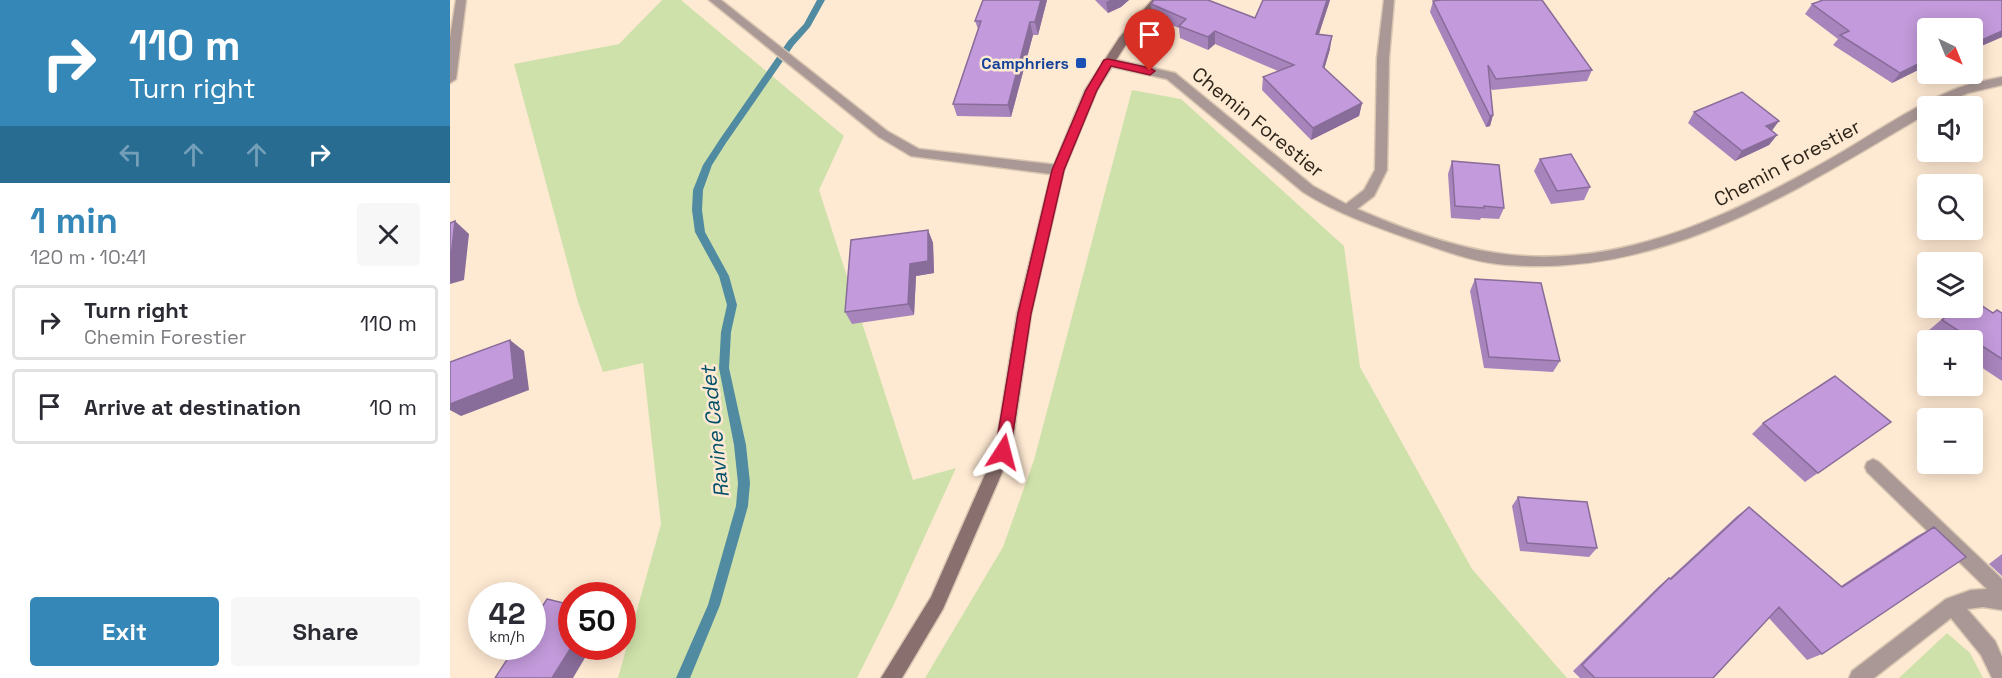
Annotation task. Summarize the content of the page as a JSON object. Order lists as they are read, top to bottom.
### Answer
{
  "streets": {
    "street": ["Chemin Forestier"]
  },
  "water": ["Ravine Cadet"],
  "places": {
    "transit": ["Camphriers"]
  },
  "north": "bottom right",
  "page": {
    "turn": ["110 m", "Turn right"],
    "map_buttons": ["+", "−"],
    "heading": ["1 min", "120 m · 10:41"],
    "list": [
      {
        "name": "Turn right",
        "note": "Chemin Forestier",
        "value": "110 m"
      },
      {
        "name": "Arrive at destination",
        "value": "10 m"
      }
    ],
    "speed": "42 km/h",
    "limit": "50",
    "buttons": ["Exit", "Share"]
  }
}
